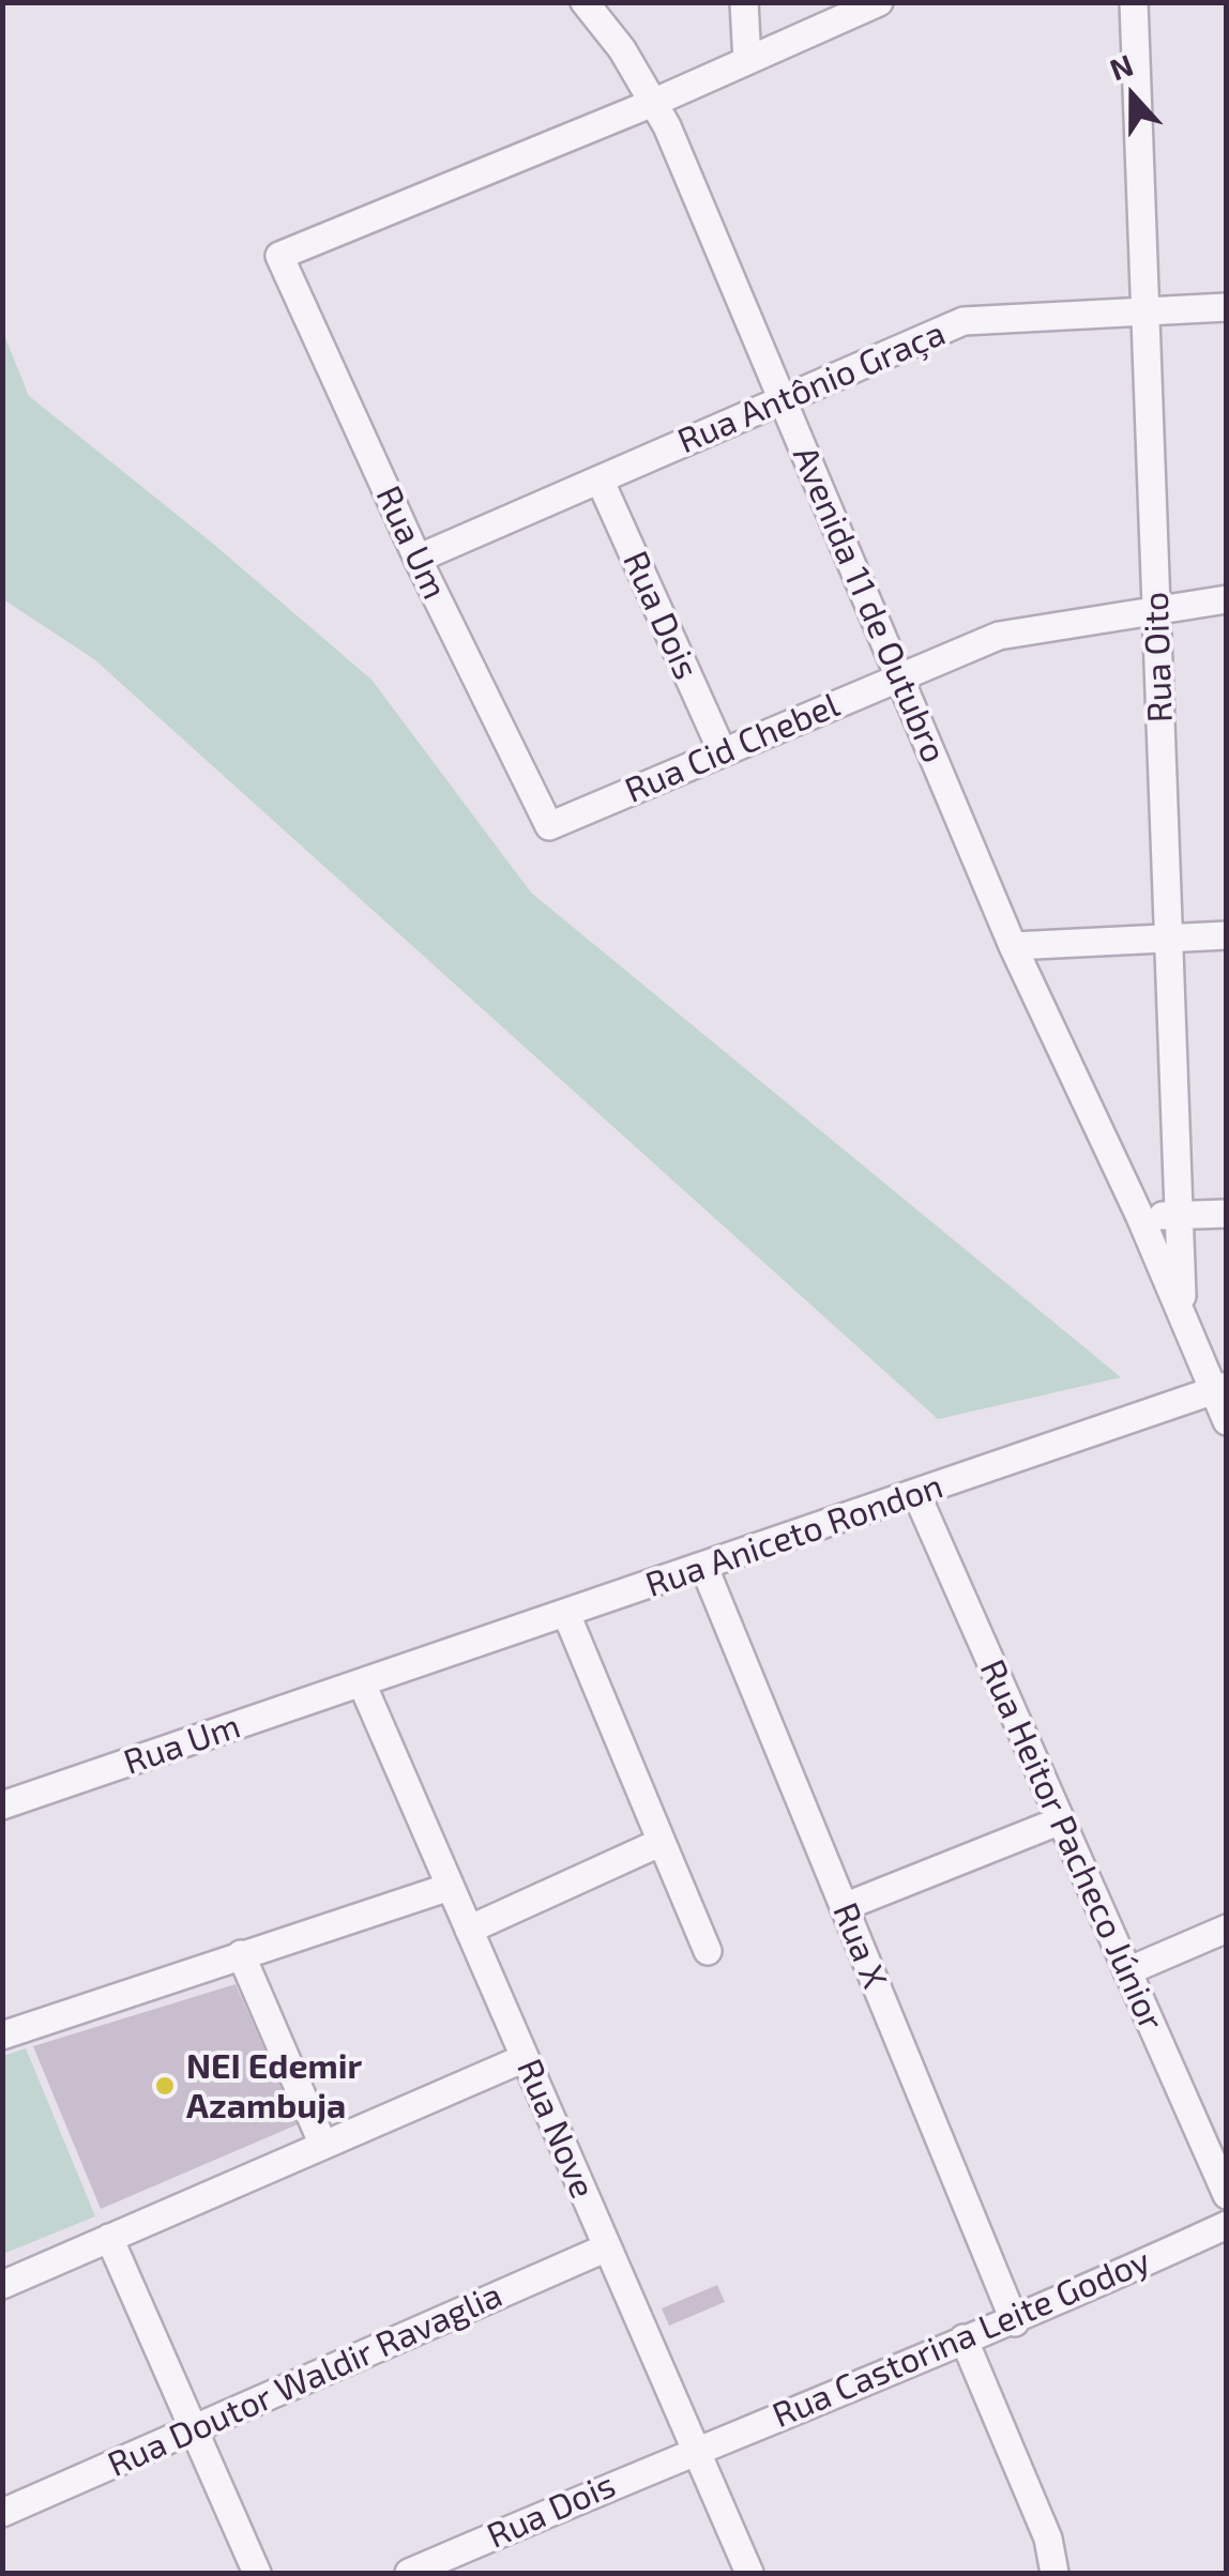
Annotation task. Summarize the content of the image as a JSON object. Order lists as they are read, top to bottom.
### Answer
{
  "streets": {
    "street": [
      "Rua Antônio Graça",
      "Rua Um",
      "Avenida 11 de Outubro",
      "Rua Dois",
      "Rua Oito",
      "Rua Cid Chebel",
      "Rua Aniceto Rondon",
      "Rua Heitor Pacheco Júnior",
      "Rua X",
      "Rua Nove",
      "Rua Castorina Leite Godoy",
      "Rua Doutor Waldir Ravaglia"
    ]
  },
  "crossings": [
    ["Rua Antônio Graça", "Rua Um"],
    ["Rua Antônio Graça", "Avenida 11 de Outubro"],
    ["Rua Antônio Graça", "Rua Dois"],
    ["Rua Antônio Graça", "Rua Oito"],
    ["Rua Um", "Avenida 11 de Outubro"],
    ["Rua Um", "Rua Cid Chebel"],
    ["Rua Um", "Rua Aniceto Rondon"],
    ["Rua Um", "Rua Nove"],
    ["Avenida 11 de Outubro", "Rua Oito"],
    ["Avenida 11 de Outubro", "Rua Cid Chebel"],
    ["Avenida 11 de Outubro", "Rua Aniceto Rondon"],
    ["Rua Dois", "Rua Cid Chebel"],
    ["Rua Dois", "Rua Nove"],
    ["Rua Dois", "Rua Castorina Leite Godoy"],
    ["Rua Oito", "Rua Cid Chebel"],
    ["Rua Aniceto Rondon", "Rua Heitor Pacheco Júnior"],
    ["Rua Aniceto Rondon", "Rua X"],
    ["Rua Aniceto Rondon", "Rua Nove"],
    ["Rua X", "Rua Castorina Leite Godoy"],
    ["Rua Nove", "Rua Castorina Leite Godoy"],
    ["Rua Nove", "Rua Doutor Waldir Ravaglia"]
  ],
  "places": ["NEI Edemir Azambuja"],
  "north": "top"
}
